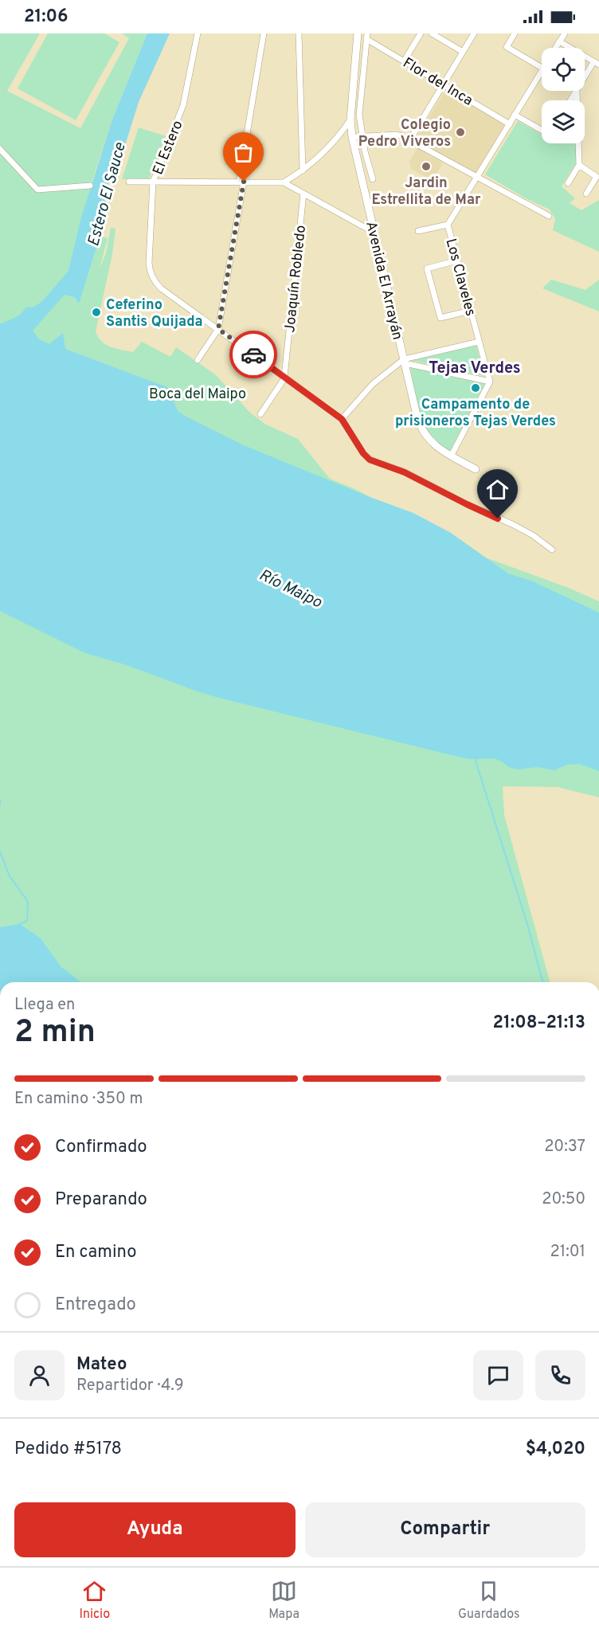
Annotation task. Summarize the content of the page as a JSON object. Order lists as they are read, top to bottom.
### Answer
{
  "streets": {
    "street": [
      "Flor del Inca",
      "El Estero",
      "Los Claveles",
      "Joaquín Robledo",
      "Avenida El Arrayán"
    ]
  },
  "crossings": [
    ["Flor del Inca", "Los Claveles"]
  ],
  "districts": ["Tejas Verdes"],
  "water": ["Estero El Sauce", "Río Maipo"],
  "parks": ["Boca del Maipo"],
  "places": [
    "Colegio Pedro Viveros",
    "Jardin Estrellita de Mar",
    "Ceferino Santis Quijada",
    "Campamento de prisioneros Tejas Verdes"
  ],
  "page": {
    "status": "21:06",
    "heading": ["2 min", "Llega en", "21:08–21:13"],
    "panel": [
      "Mateo",
      "Repartidor · 4.9",
      "Pedido #5178",
      "$4,020"
    ],
    "bar": "En camino · 350 m",
    "list": [
      ["Confirmado", "20:37"],
      ["Preparando", "20:50"],
      ["En camino", "21:01"],
      "Entregado"
    ],
    "buttons": ["Ayuda", "Compartir"],
    "tabs": ["Inicio", "Mapa", "Guardados"]
  }
}
